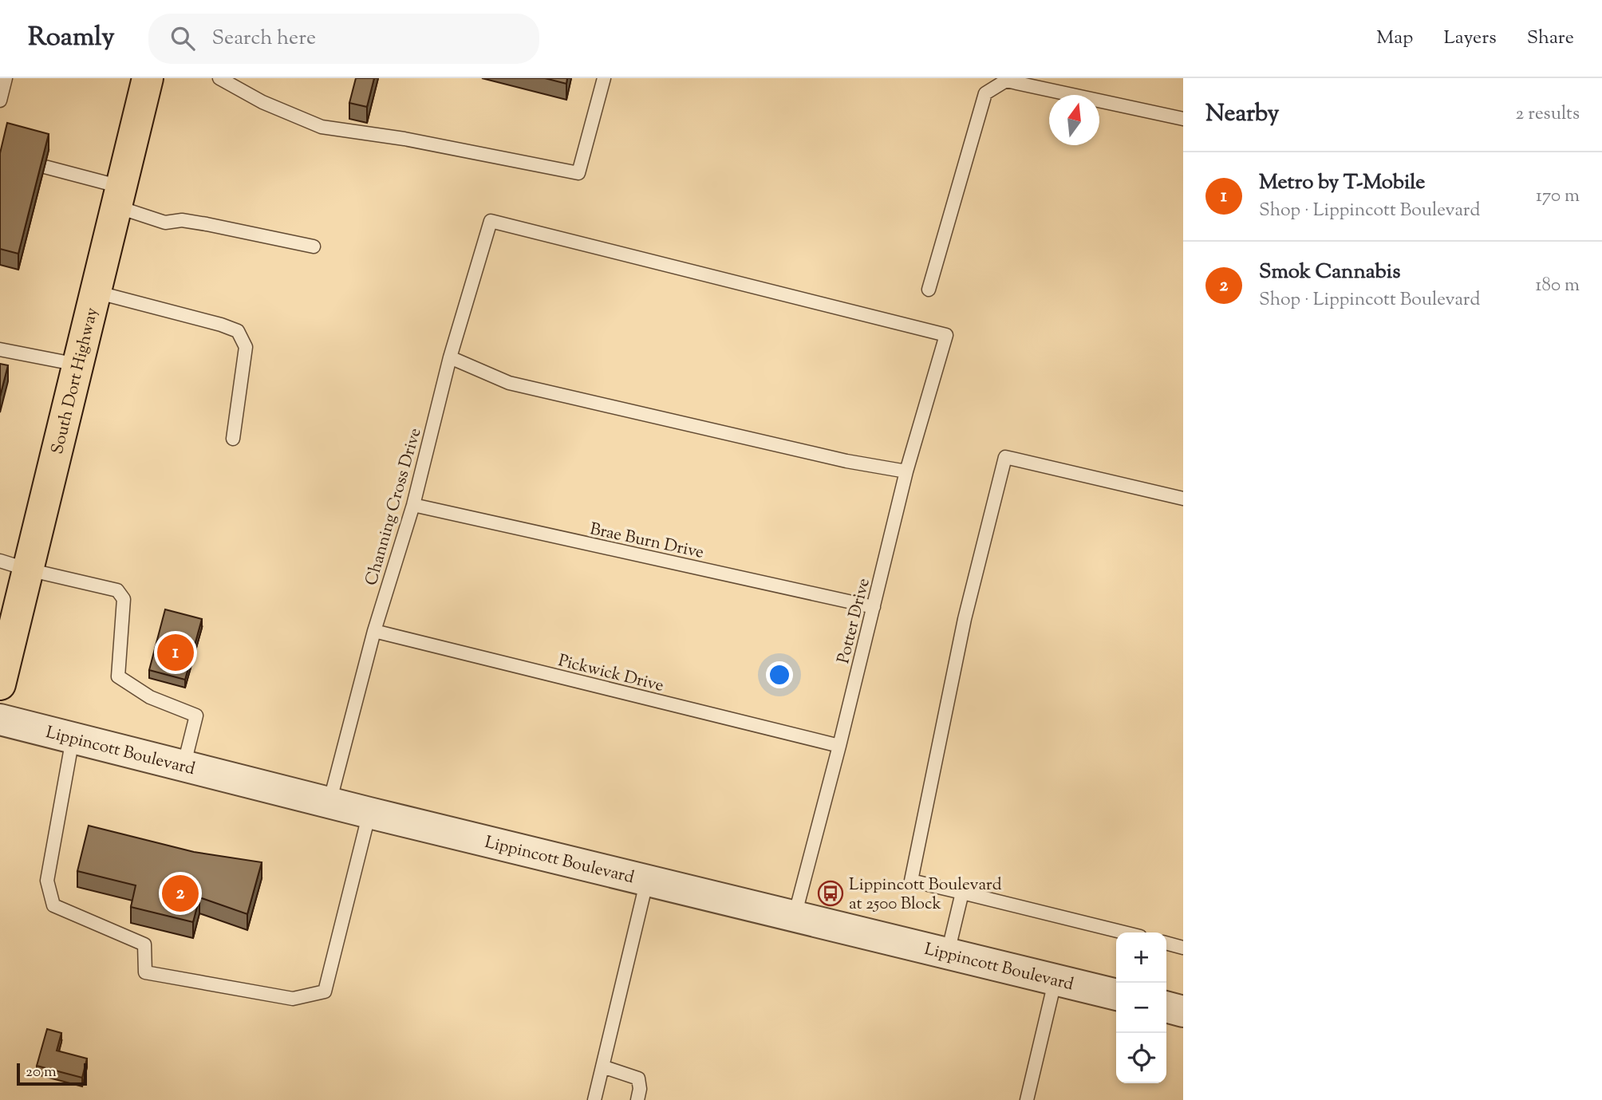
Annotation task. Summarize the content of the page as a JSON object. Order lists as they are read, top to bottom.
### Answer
{
  "streets": {
    "main road": ["South Dort Highway"],
    "street": ["Lippincott Boulevard"],
    "lane": [
      "Channing Cross Drive",
      "Brae Burn Drive",
      "Potter Drive",
      "Pickwick Drive"
    ]
  },
  "crossings": [
    ["Channing Cross Drive", "Brae Burn Drive"],
    ["Channing Cross Drive", "Potter Drive"],
    ["Channing Cross Drive", "Pickwick Drive"],
    ["Channing Cross Drive", "Lippincott Boulevard"],
    ["Brae Burn Drive", "Potter Drive"],
    ["Potter Drive", "Pickwick Drive"],
    ["Potter Drive", "Lippincott Boulevard"]
  ],
  "places": {
    "bus stop": ["Lippincott Boulevard at 2500 Block"]
  },
  "scale_bar": "20 m",
  "north": "top",
  "page": {
    "header": "Roamly",
    "search": "Search here",
    "nav": ["Map", "Layers", "Share"],
    "heading": ["Nearby", "2 results"],
    "list": [
      {
        "mark": "1",
        "name": "Metro by T-Mobile",
        "note": "Shop · Lippincott Boulevard",
        "value": "170 m"
      },
      {
        "mark": "2",
        "name": "Smok Cannabis",
        "note": "Shop · Lippincott Boulevard",
        "value": "180 m"
      }
    ],
    "pins": ["1", "2"],
    "map_buttons": ["+", "−"],
    "scale": "20 m"
  }
}
